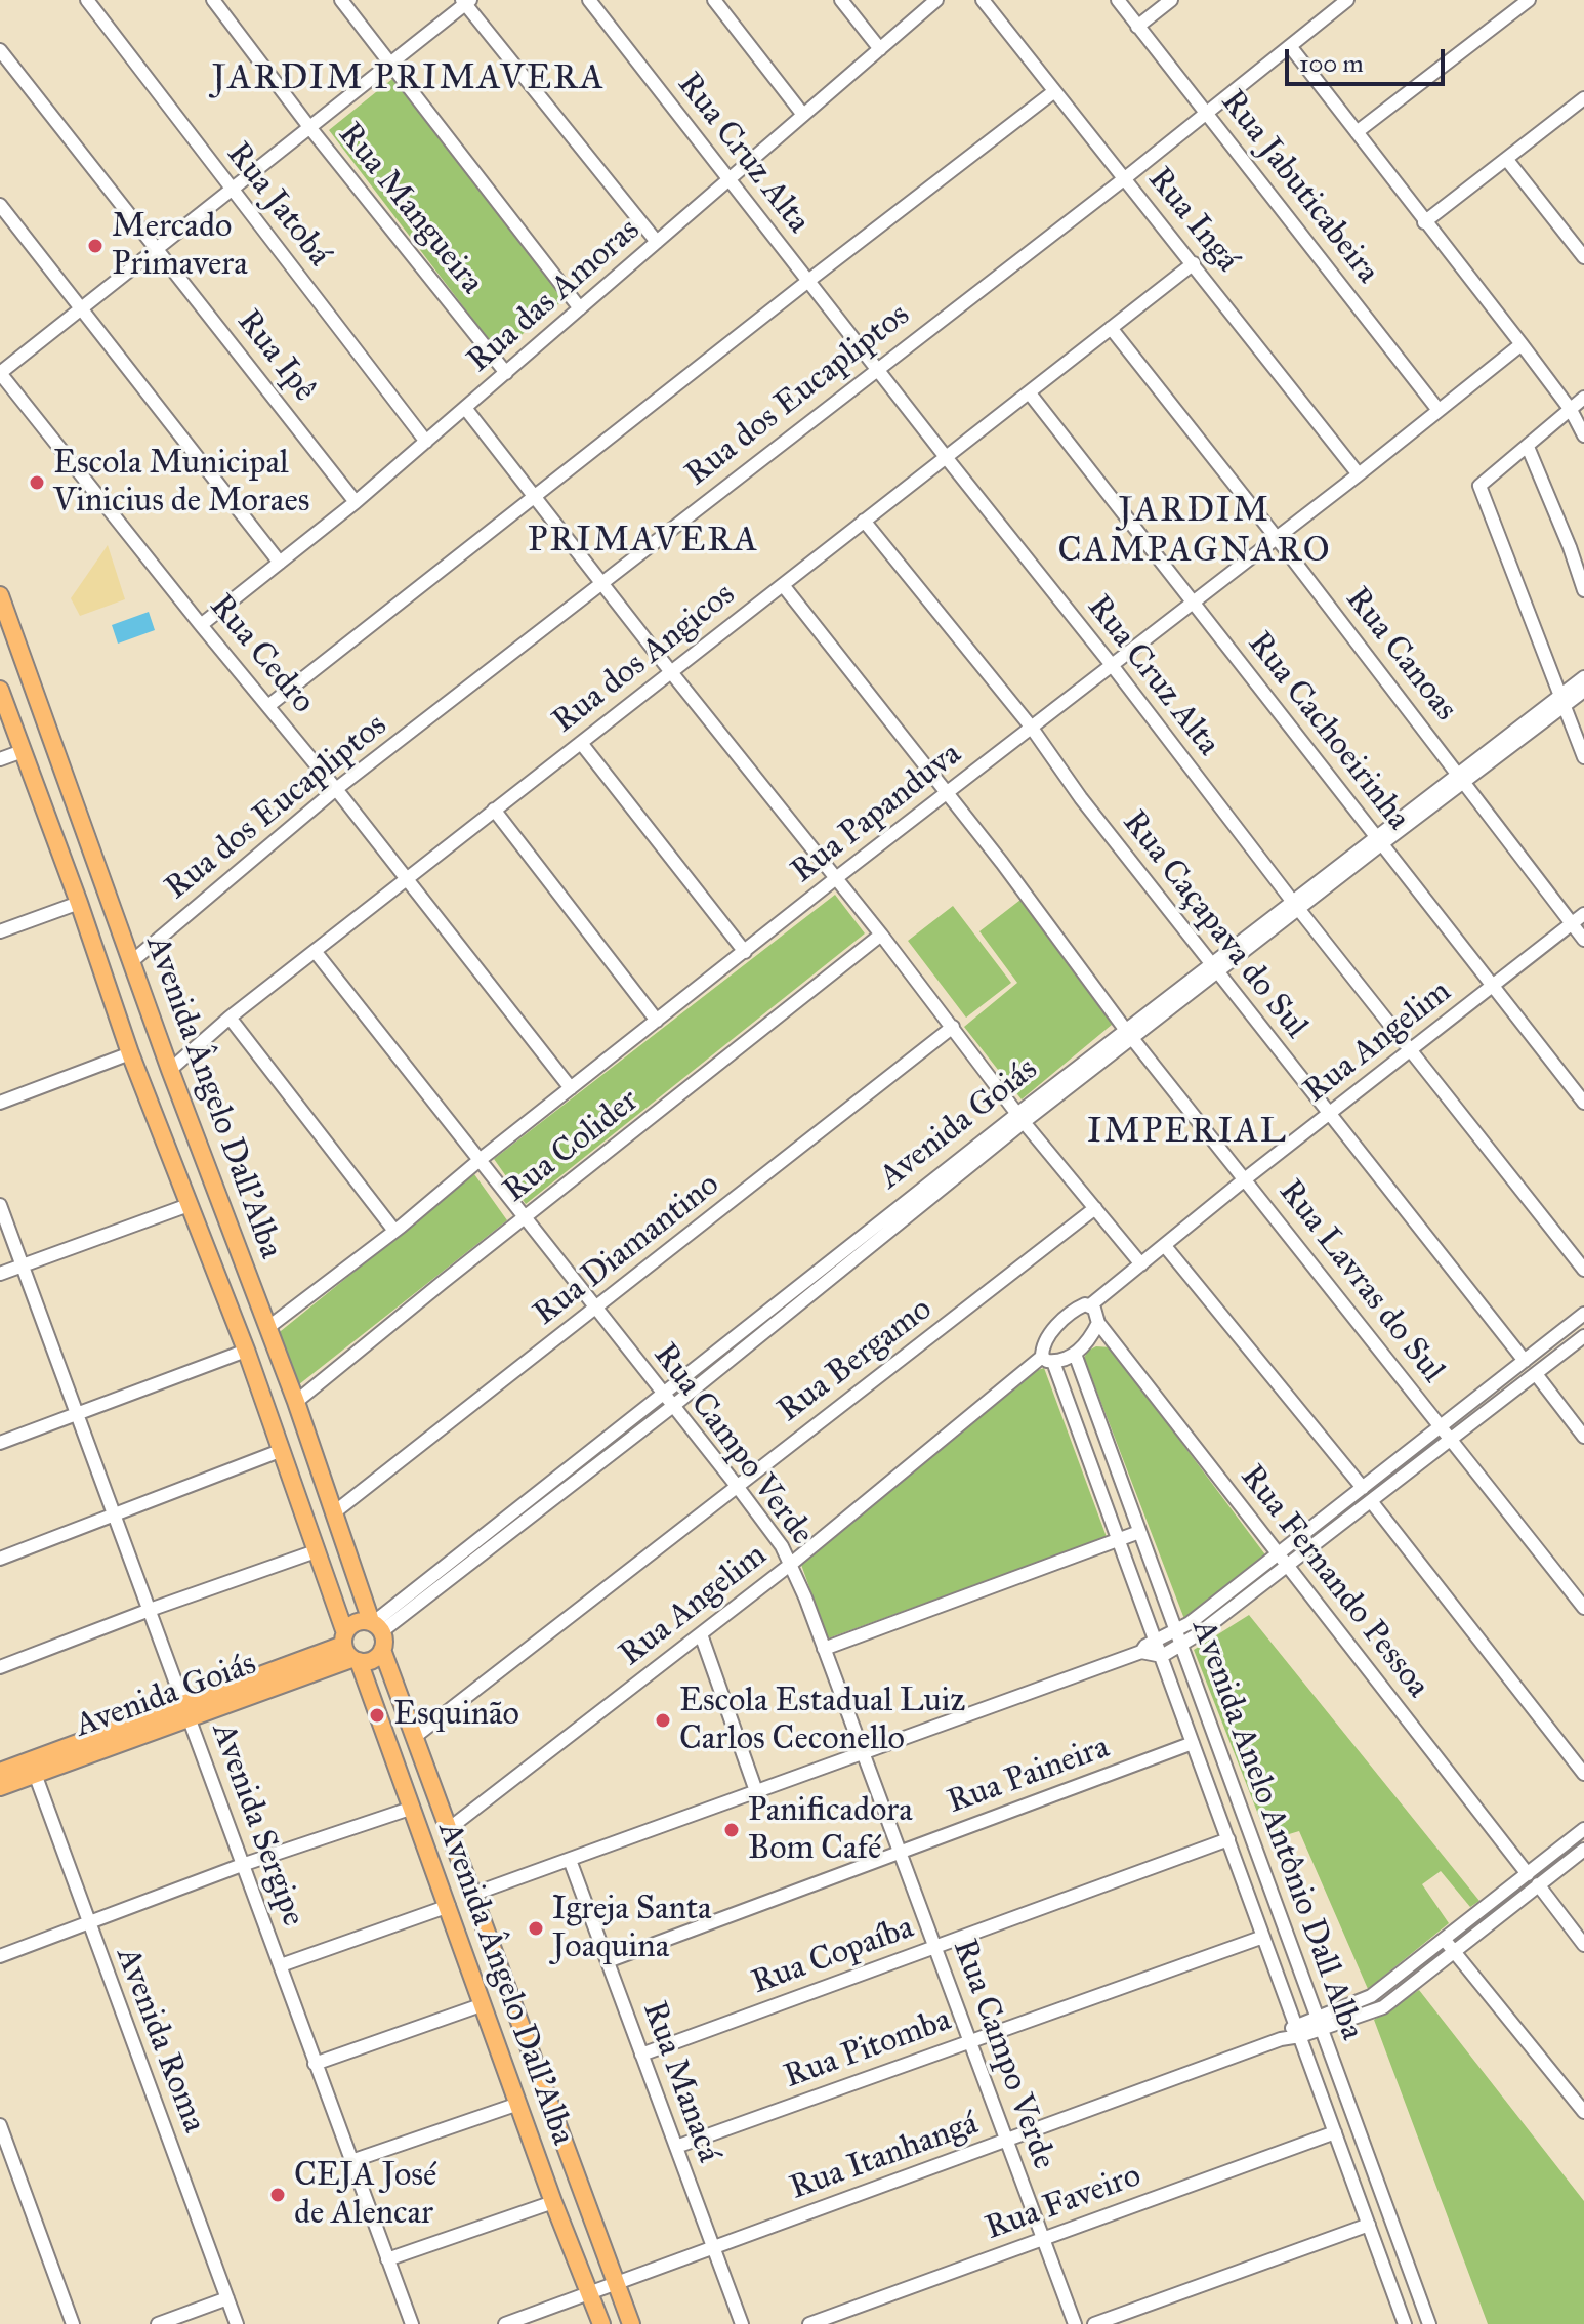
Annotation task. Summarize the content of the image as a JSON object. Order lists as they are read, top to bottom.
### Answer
{
  "streets": {
    "main road": ["Avenida Ângelo Dall'Alba", "Avenida Goiás"],
    "street": [
      "Rua Cruz Alta",
      "Rua Jabuticabeira",
      "Rua Jatobá",
      "Rua Mangueira",
      "Rua Ingá",
      "Rua das Amoras",
      "Rua Ipê",
      "Rua dos Eucapliptos",
      "Rua Cedro",
      "Rua Canoas",
      "Rua dos Angicos",
      "Rua Cachoeirinha",
      "Rua Papanduva",
      "Rua Caçapava do Sul",
      "Rua Angelim",
      "Rua Colider",
      "Rua Diamantino",
      "Rua Lavras do Sul",
      "Rua Bergamo",
      "Rua Campo Verde",
      "Rua Fernando Pessoa",
      "Rua Paineira",
      "Avenida Sergipe",
      "Avenida Anelo Antônio Dall Alba",
      "Rua Copaíba",
      "Avenida Roma",
      "Rua Pitomba",
      "Rua Manacá",
      "Rua Itanhangá",
      "Rua Faveiro"
    ]
  },
  "crossings": [
    ["Rua Cruz Alta", "Rua das Amoras"],
    ["Rua Cruz Alta", "Rua dos Eucapliptos"],
    ["Rua Cruz Alta", "Rua dos Angicos"],
    ["Rua Cruz Alta", "Rua Papanduva"],
    ["Rua Cruz Alta", "Rua Angelim"],
    ["Rua Cruz Alta", "Avenida Goiás"],
    ["Rua Jabuticabeira", "Rua dos Eucapliptos"],
    ["Rua Jabuticabeira", "Rua Papanduva"],
    ["Rua Jatobá", "Rua das Amoras"],
    ["Rua Mangueira", "Rua das Amoras"],
    ["Rua Ingá", "Rua dos Eucapliptos"],
    ["Rua Ingá", "Rua dos Angicos"],
    ["Rua Ingá", "Rua Papanduva"],
    ["Rua das Amoras", "Rua Ipê"],
    ["Rua das Amoras", "Rua Cedro"],
    ["Rua dos Eucapliptos", "Rua Cedro"],
    ["Rua dos Eucapliptos", "Avenida Ângelo Dall'Alba"],
    ["Rua Cedro", "Rua dos Angicos"],
    ["Rua Cedro", "Rua Papanduva"],
    ["Rua Canoas", "Rua dos Angicos"],
    ["Rua Canoas", "Rua Papanduva"],
    ["Rua Canoas", "Rua Angelim"],
    ["Rua Canoas", "Avenida Goiás"],
    ["Rua dos Angicos", "Rua Cachoeirinha"],
    ["Rua dos Angicos", "Rua Caçapava do Sul"],
    ["Rua dos Angicos", "Avenida Ângelo Dall'Alba"],
    ["Rua dos Angicos", "Rua Lavras do Sul"],
    ["Rua dos Angicos", "Rua Campo Verde"],
    ["Rua Cachoeirinha", "Rua Papanduva"],
    ["Rua Cachoeirinha", "Rua Angelim"],
    ["Rua Cachoeirinha", "Avenida Goiás"],
    ["Rua Papanduva", "Rua Caçapava do Sul"],
    ["Rua Papanduva", "Avenida Ângelo Dall'Alba"],
    ["Rua Papanduva", "Rua Lavras do Sul"],
    ["Rua Papanduva", "Rua Campo Verde"],
    ["Rua Caçapava do Sul", "Rua Angelim"],
    ["Rua Caçapava do Sul", "Avenida Goiás"],
    ["Rua Angelim", "Avenida Ângelo Dall'Alba"],
    ["Rua Angelim", "Rua Lavras do Sul"],
    ["Rua Angelim", "Rua Campo Verde"],
    ["Rua Angelim", "Rua Fernando Pessoa"],
    ["Avenida Ângelo Dall'Alba", "Avenida Goiás"],
    ["Avenida Ângelo Dall'Alba", "Rua Colider"],
    ["Avenida Ângelo Dall'Alba", "Rua Diamantino"],
    ["Avenida Ângelo Dall'Alba", "Rua Bergamo"],
    ["Avenida Ângelo Dall'Alba", "Rua Itanhangá"],
    ["Avenida Goiás", "Rua Lavras do Sul"],
    ["Avenida Goiás", "Rua Campo Verde"],
    ["Avenida Goiás", "Avenida Sergipe"],
    ["Avenida Goiás", "Avenida Roma"],
    ["Rua Colider", "Rua Campo Verde"],
    ["Rua Diamantino", "Rua Campo Verde"],
    ["Rua Bergamo", "Rua Campo Verde"],
    ["Rua Campo Verde", "Rua Paineira"],
    ["Rua Campo Verde", "Rua Copaíba"],
    ["Rua Campo Verde", "Rua Pitomba"],
    ["Rua Campo Verde", "Rua Itanhangá"],
    ["Rua Campo Verde", "Rua Faveiro"],
    ["Rua Fernando Pessoa", "Rua Itanhangá"],
    ["Rua Paineira", "Rua Manacá"],
    ["Avenida Anelo Antônio Dall Alba", "Rua Itanhangá"],
    ["Rua Copaíba", "Rua Manacá"],
    ["Rua Pitomba", "Rua Manacá"],
    ["Rua Manacá", "Rua Itanhangá"]
  ],
  "districts": [
    "JARDIM PRIMAVERA",
    "JARDIM CAMPAGNARO",
    "PRIMAVERA",
    "IMPERIAL"
  ],
  "places": [
    "Mercado Primavera",
    "Escola Municipal Vinicius de Moraes",
    "Esquinão",
    "Escola Estadual Luiz Carlos Ceconello",
    "Panificadora Bom Café",
    "Igreja Santa Joaquina",
    "CEJA José de Alencar"
  ],
  "scale_bar": "100 m"
}
